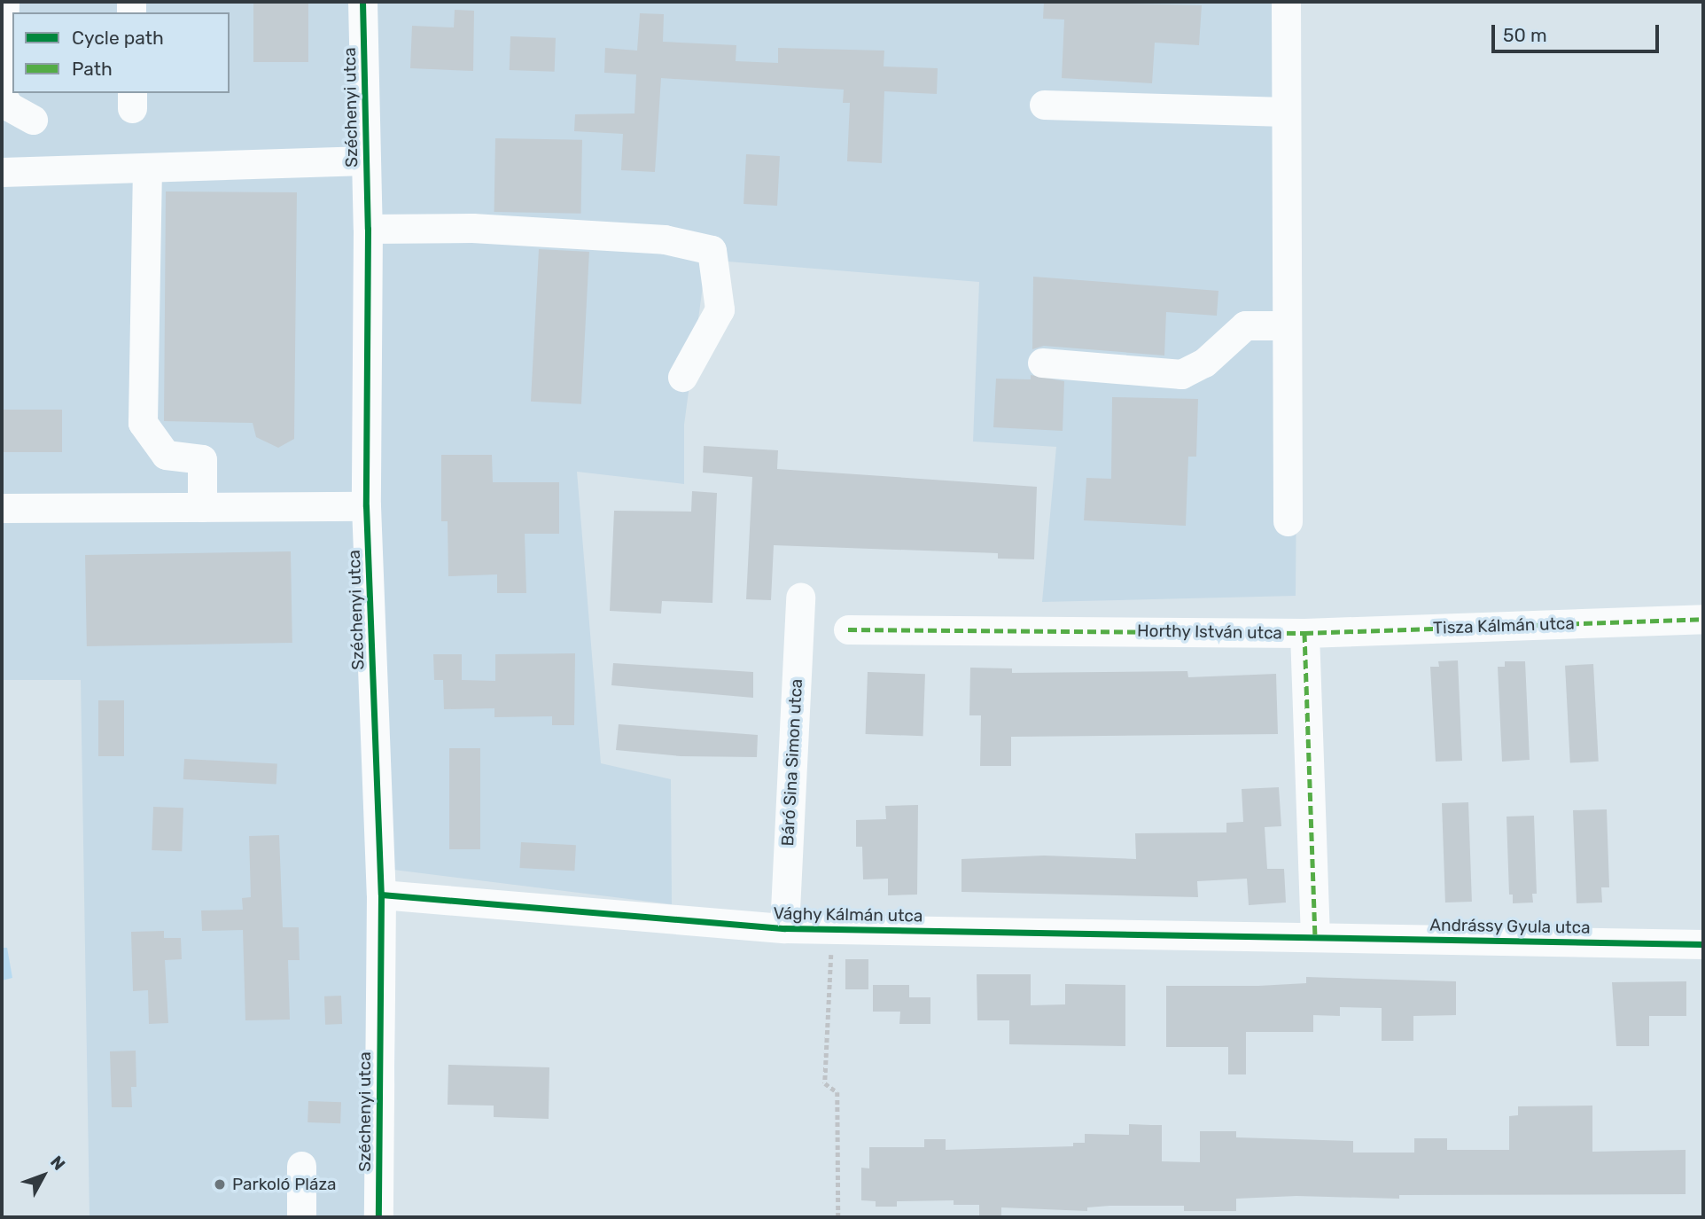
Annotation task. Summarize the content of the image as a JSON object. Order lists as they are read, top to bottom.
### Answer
{
  "streets": {
    "street": [
      "Széchenyi utca",
      "Tisza Kálmán utca",
      "Horthy István utca",
      "Báró Sina Simon utca",
      "Vághy Kálmán utca",
      "Andrássy Gyula utca"
    ]
  },
  "crossings": [
    ["Széchenyi utca", "Vághy Kálmán utca"],
    ["Tisza Kálmán utca", "Horthy István utca"],
    ["Horthy István utca", "Vághy Kálmán utca"],
    ["Horthy István utca", "Andrássy Gyula utca"],
    ["Báró Sina Simon utca", "Vághy Kálmán utca"],
    ["Vághy Kálmán utca", "Andrássy Gyula utca"]
  ],
  "places": ["Parkoló Pláza"],
  "legend": ["Cycle path", "Path"],
  "scale_bar": "50 m",
  "north": "top right"
}
